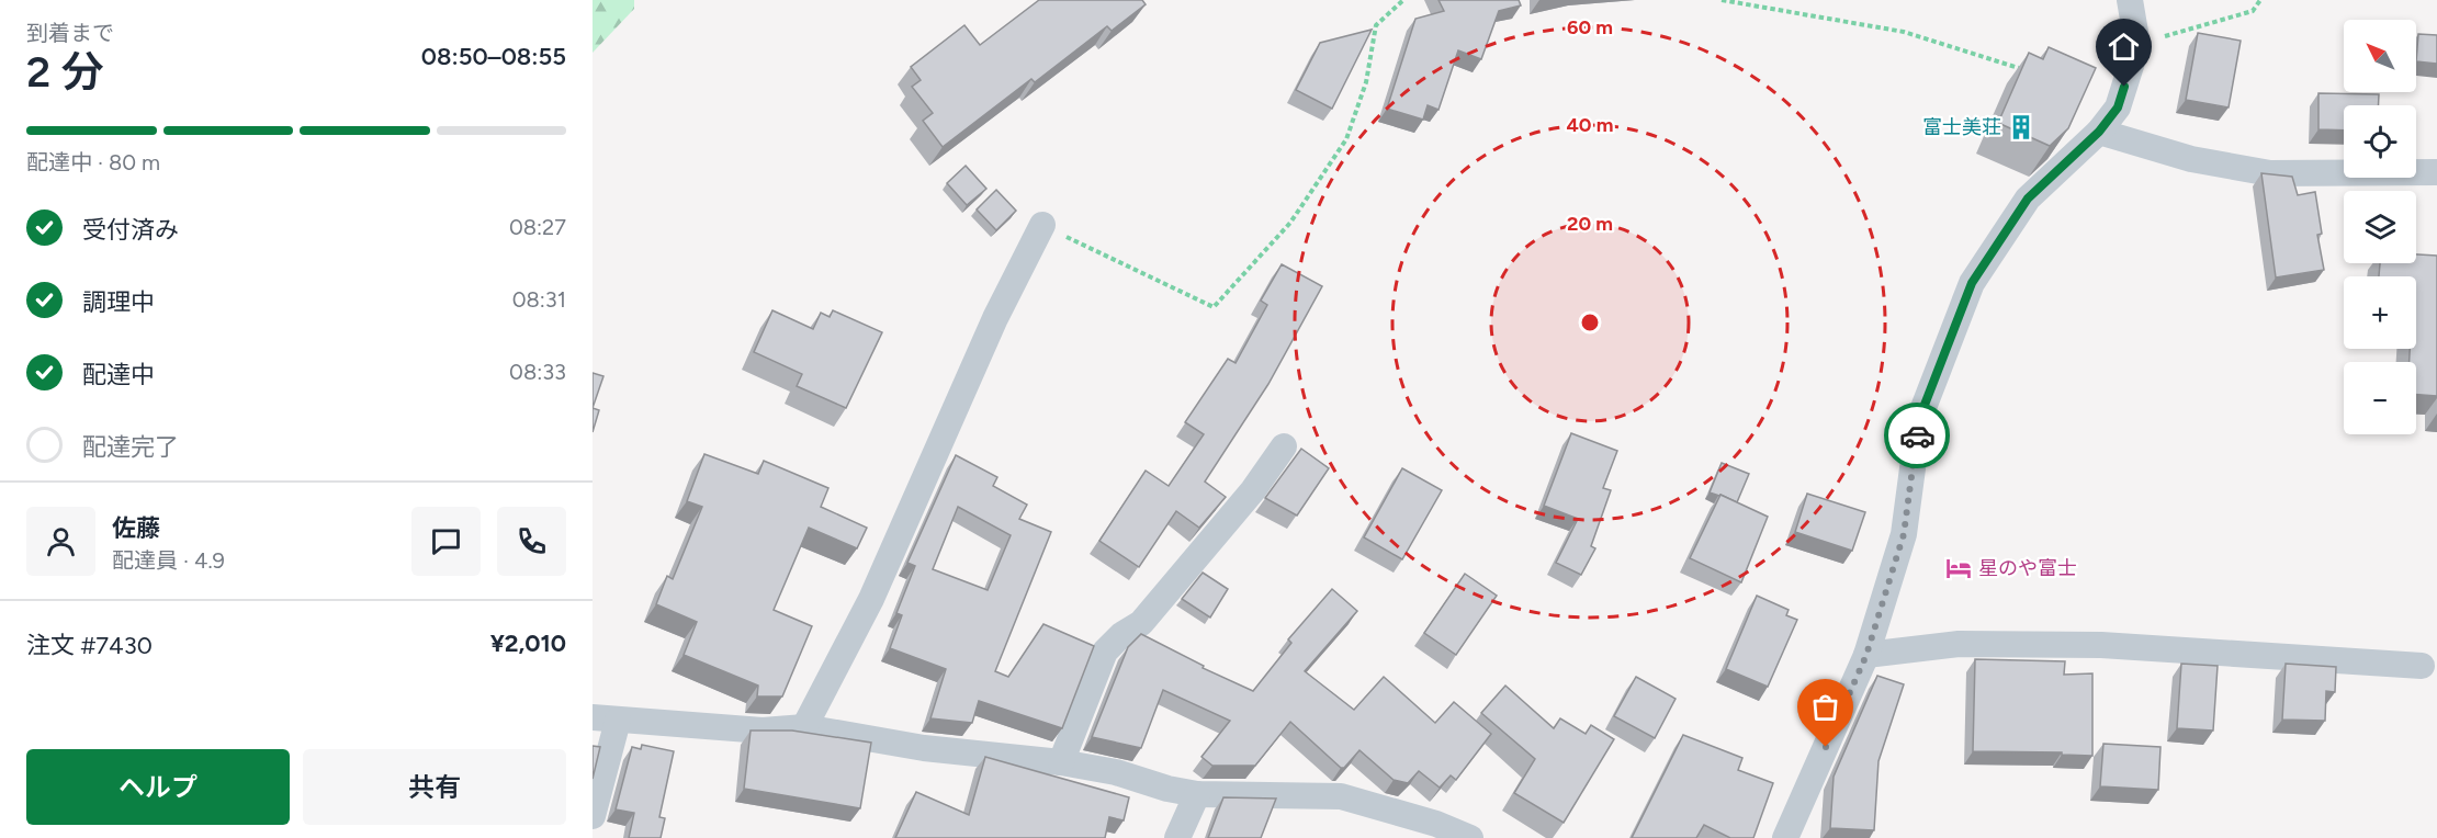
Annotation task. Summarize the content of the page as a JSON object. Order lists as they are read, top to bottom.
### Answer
{
  "places": {
    "building": ["富士美荘"],
    "hotel": ["星のや富士"]
  },
  "north": "top left",
  "page": {
    "heading": ["2 分", "到着まで", "08:50–08:55"],
    "panel": [
      "佐藤",
      "配達員 · 4.9",
      "注文 #7430",
      "¥2,010"
    ],
    "map_buttons": ["+", "−"],
    "bar": "配達中 · 80 m",
    "list": [
      ["受付済み", "08:27"],
      ["調理中", "08:31"],
      ["配達中", "08:33"],
      "配達完了"
    ],
    "buttons": ["ヘルプ", "共有"]
  },
  "rings": ["60 m", "40 m", "20 m"]
}
